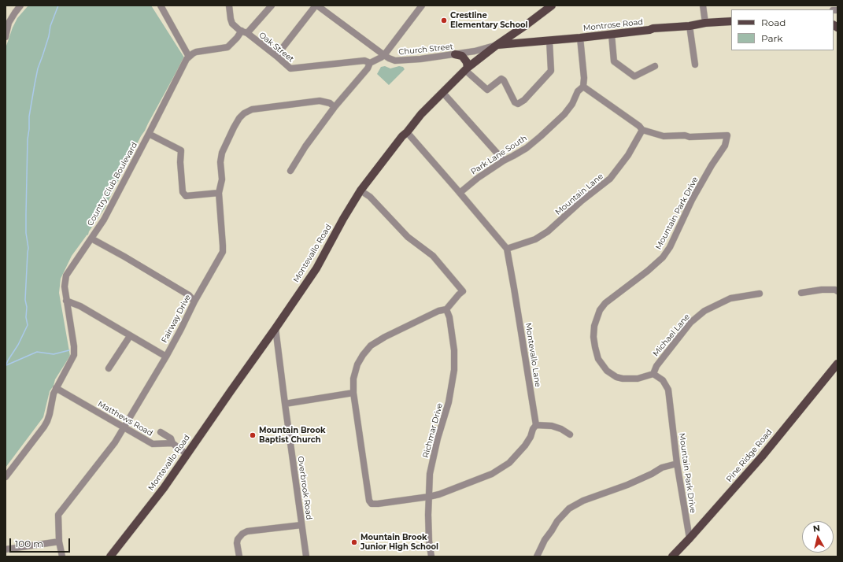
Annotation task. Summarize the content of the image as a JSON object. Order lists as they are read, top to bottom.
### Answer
{
  "streets": {
    "main road": ["Montrose Road", "Montevallo Road", "Pine Ridge Road"],
    "street": [
      "Oak Street",
      "Church Street",
      "Park Lane South",
      "Country Club Boulevard",
      "Mountain Lane",
      "Mountain Park Drive",
      "Fairway Drive",
      "Michael Lane",
      "Montevallo Lane",
      "Matthews Road",
      "Richmar Drive",
      "Overbrook Road"
    ]
  },
  "crossings": [
    ["Montrose Road", "Church Street"],
    ["Montrose Road", "Montevallo Road"],
    ["Church Street", "Montevallo Road"],
    ["Park Lane South", "Mountain Park Drive"],
    ["Park Lane South", "Montevallo Lane"],
    ["Country Club Boulevard", "Matthews Road"],
    ["Mountain Lane", "Mountain Park Drive"],
    ["Mountain Lane", "Montevallo Lane"],
    ["Mountain Park Drive", "Michael Lane"],
    ["Mountain Park Drive", "Pine Ridge Road"],
    ["Montevallo Road", "Montevallo Lane"],
    ["Montevallo Road", "Overbrook Road"],
    ["Fairway Drive", "Matthews Road"]
  ],
  "places": ["Crestline Elementary School", "Mountain Brook Baptist Church", "Mountain Brook Junior High School"],
  "legend": ["Road", "Park"],
  "scale_bar": "100 m",
  "north": "top"
}
